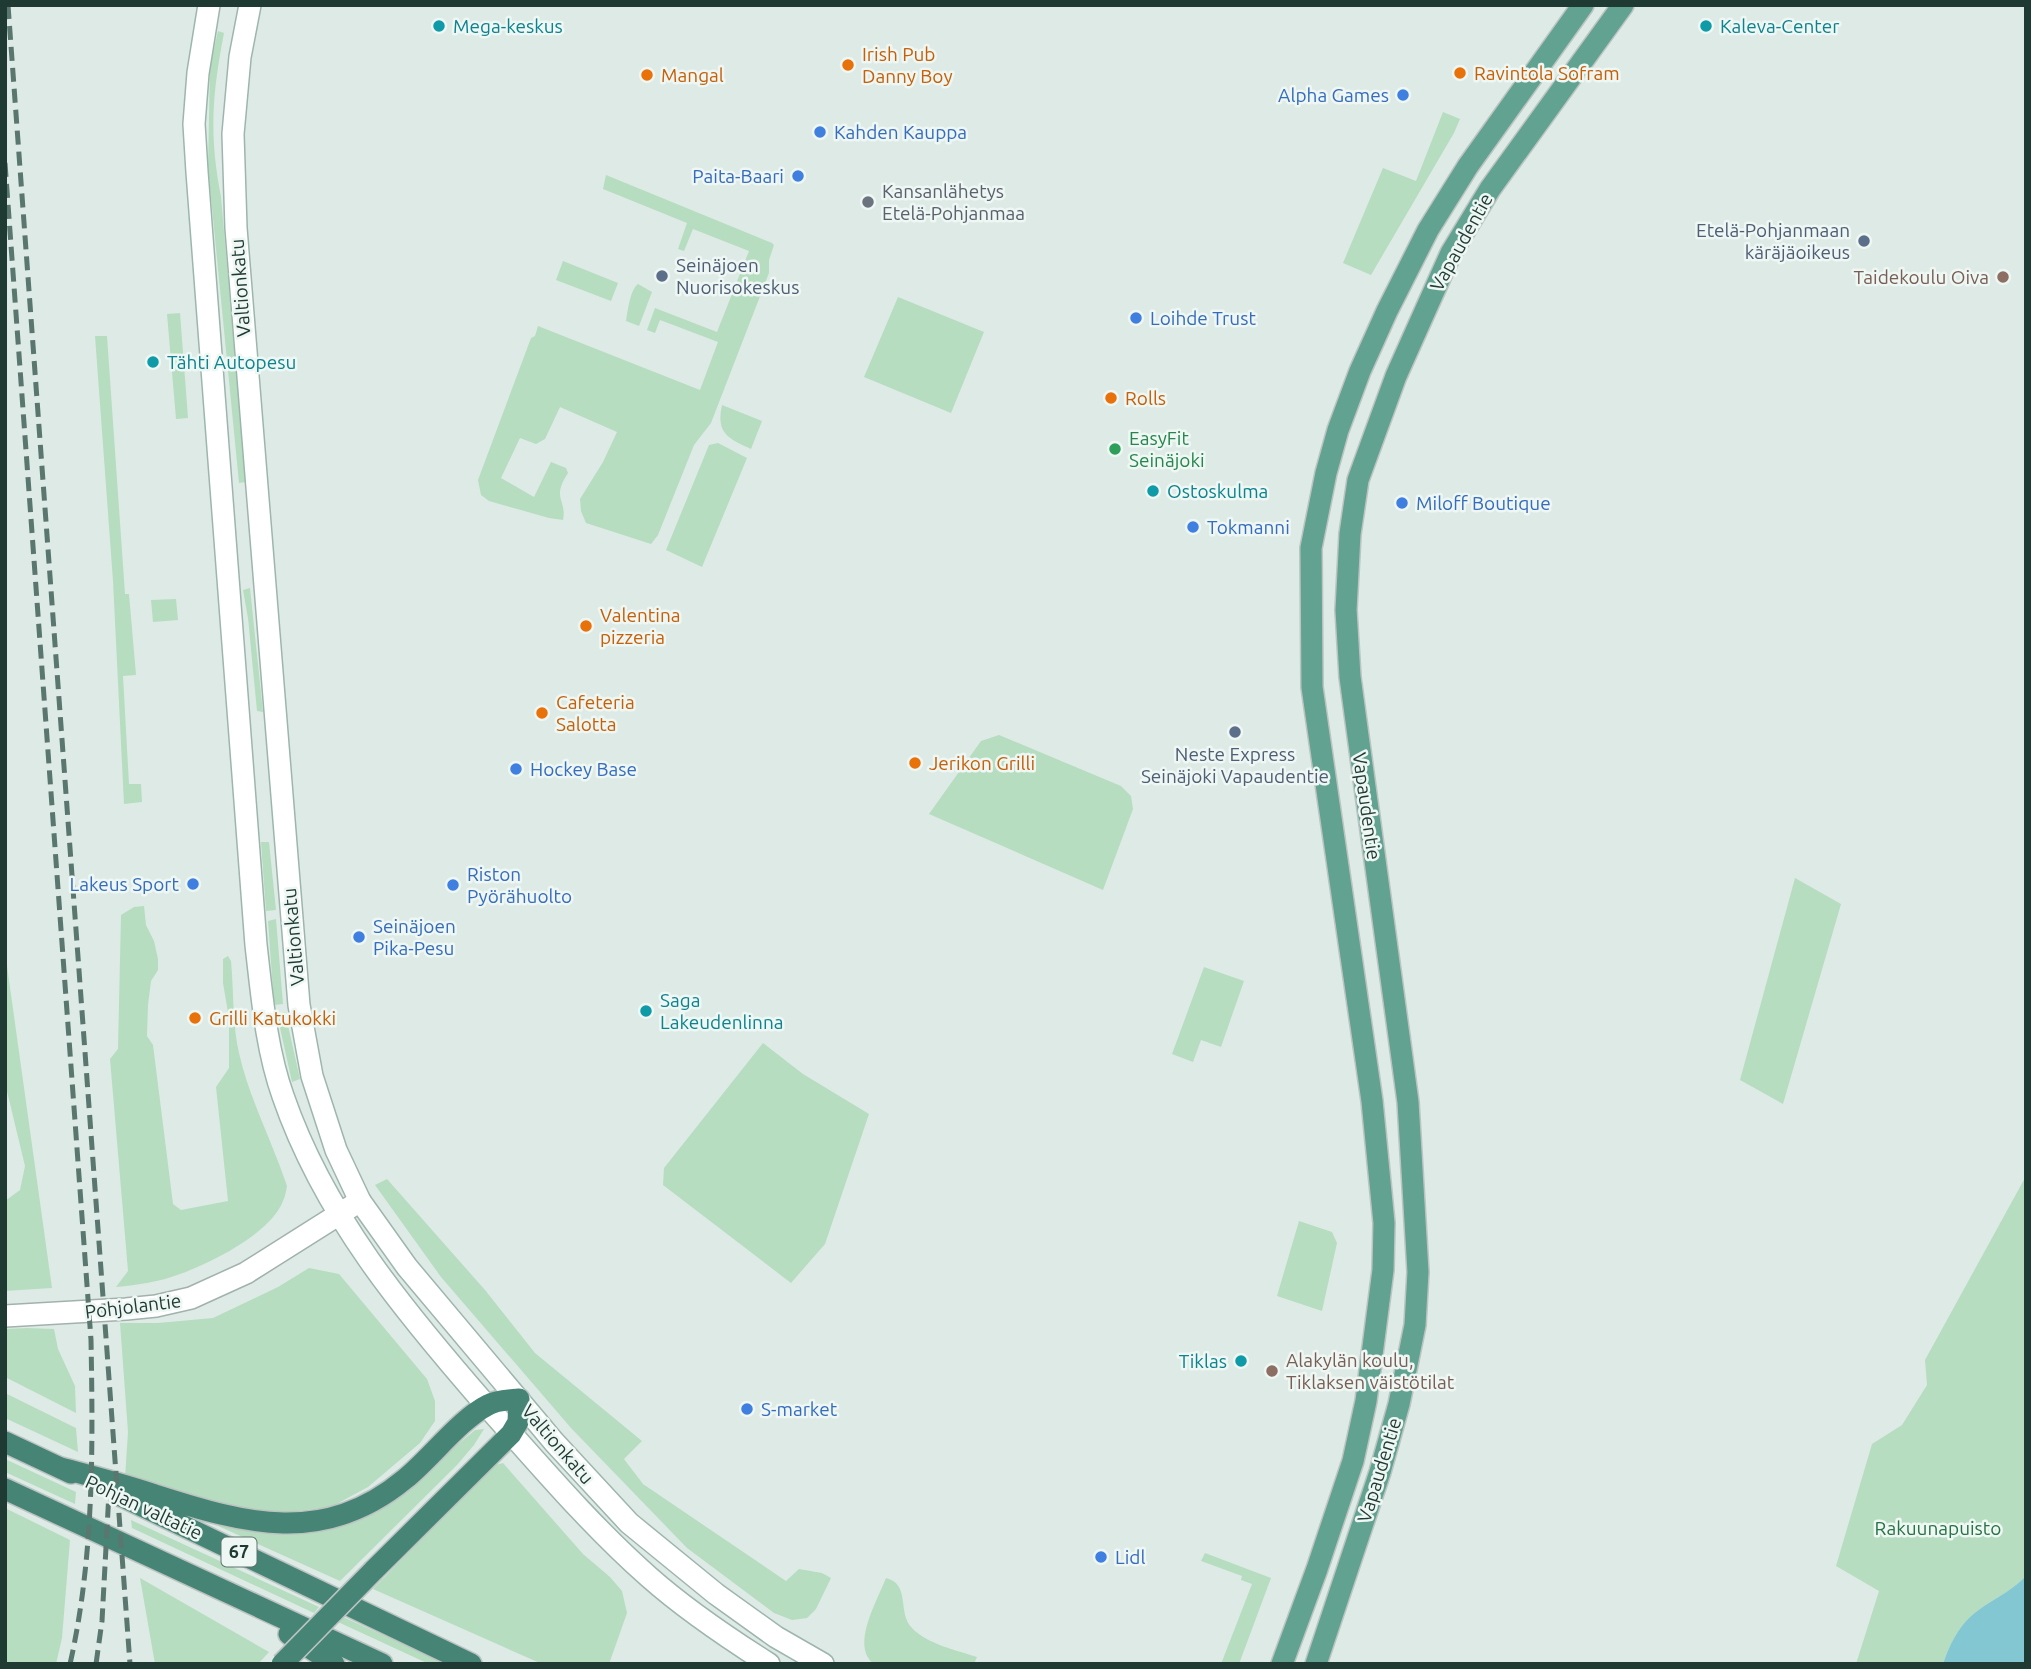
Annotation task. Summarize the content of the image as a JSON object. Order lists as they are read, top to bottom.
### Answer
{
  "streets": {
    "highway": ["Pohjan valtatie", "67"],
    "main road": ["Vapaudentie", "Valtionkatu", "Pohjolantie"]
  },
  "crossings": [
    ["Valtionkatu", "Pohjolantie"]
  ],
  "parks": ["Rakuunapuisto"],
  "places": [
    "Mega-keskus",
    "Kaleva-Center",
    "Irish Pub Danny Boy",
    "Ravintola Sofram",
    "Mangal",
    "Alpha Games",
    "Kahden Kauppa",
    "Paita-Baari",
    "Kansanlähetys Etelä-Pohjanmaa",
    "Etelä-Pohjanmaan käräjäoikeus",
    "Seinäjoen Nuorisokeskus",
    "Taidekoulu Oiva",
    "Loihde Trust",
    "Tähti Autopesu",
    "Rolls",
    "EasyFit Seinäjoki",
    "Ostoskulma",
    "Miloff Boutique",
    "Tokmanni",
    "Valentina pizzeria",
    "Cafeteria Salotta",
    "Neste Express Seinäjoki Vapaudentie",
    "Jerikon Grilli",
    "Hockey Base",
    "Lakeus Sport",
    "Riston Pyörähuolto",
    "Seinäjoen Pika-Pesu",
    "Saga Lakeudenlinna",
    "Grilli Katukokki",
    "Tiklas",
    "Alakylän koulu, Tiklaksen väistötilat",
    "S-market",
    "Lidl"
  ]
}
